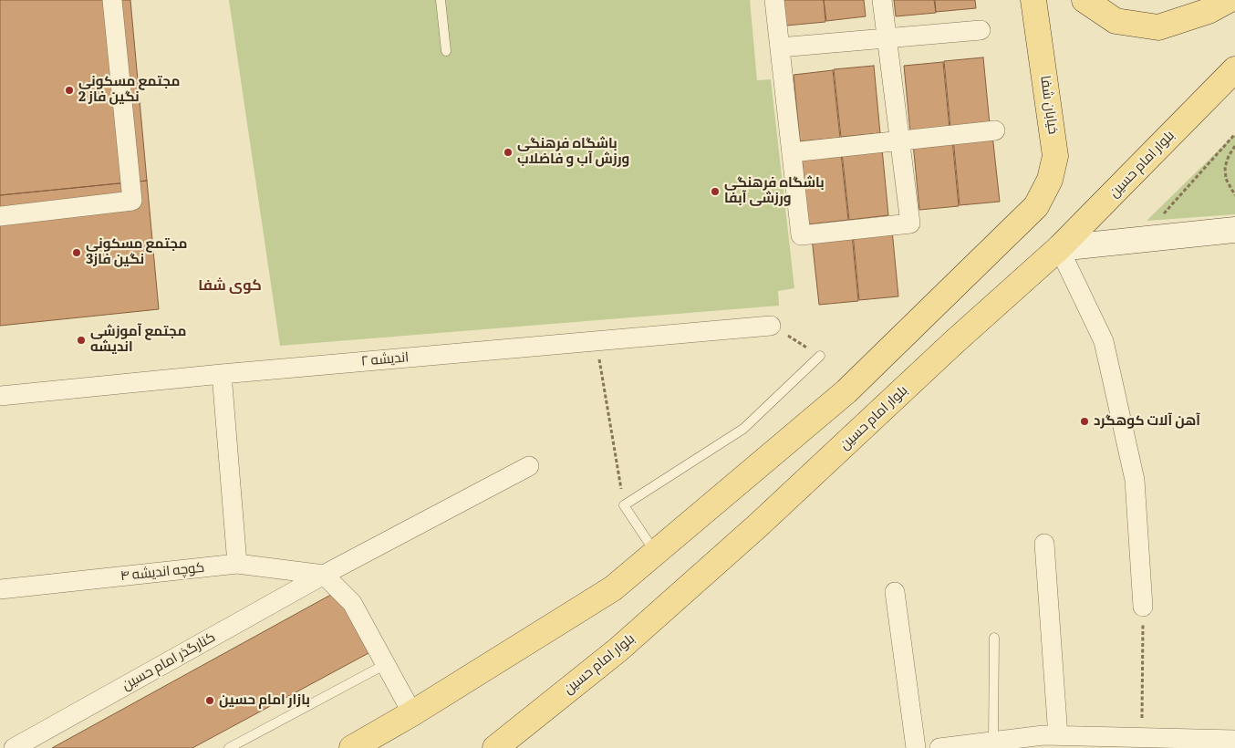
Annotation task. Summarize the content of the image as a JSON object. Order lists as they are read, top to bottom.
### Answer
{
  "streets": {
    "main road": ["خیابان شفا", "بلوار امام حسین"],
    "street": ["اندیشه ۲", "کوچه اندیشه ۴", "کنارگذر امام حسین"]
  },
  "crossings": [
    ["کوچه اندیشه ۴", "کنارگذر امام حسین"]
  ],
  "districts": ["کوی شفا"],
  "places": [
    "مجتمع مسکونی نگین فاز 2",
    "باشگاه فرهنگی ورزش آب و فاضلاب",
    "باشگاه فرهنگی ورزشی آبفا",
    "مجتمع مسکونی نگین فاز3",
    "مجتمع آموزشی اندیشه",
    "آهن آلات کوهگرد",
    "بازار امام حسین"
  ]
}
